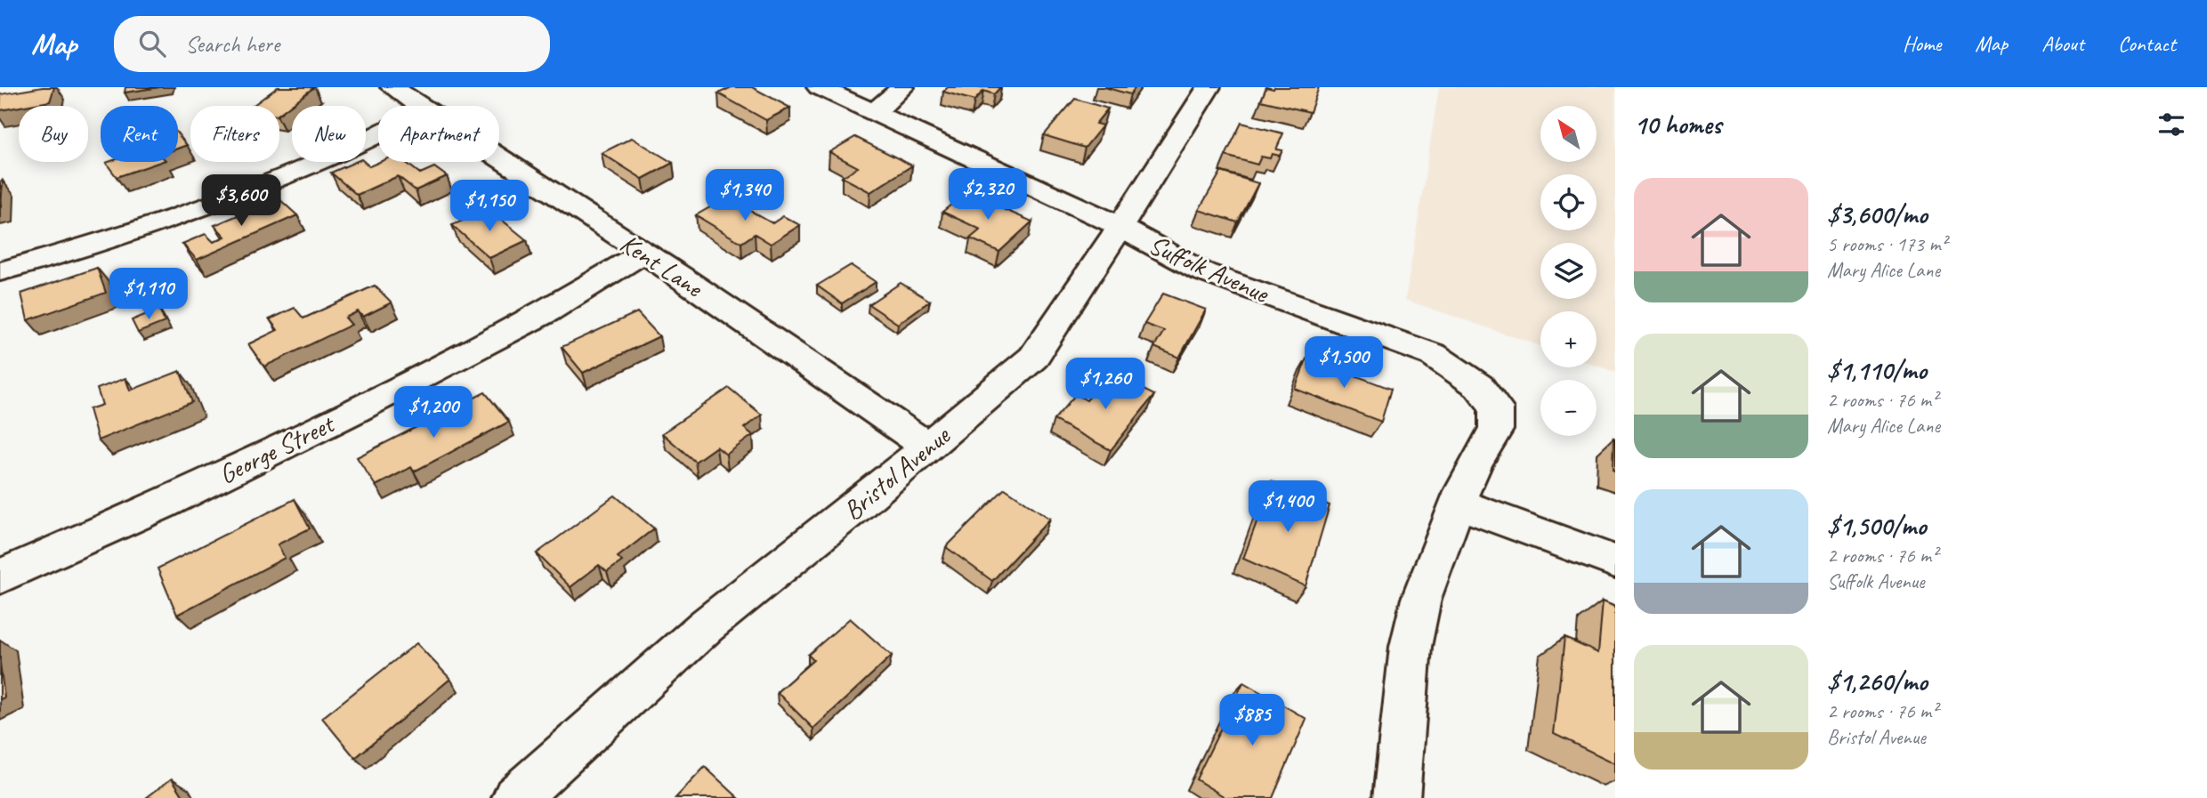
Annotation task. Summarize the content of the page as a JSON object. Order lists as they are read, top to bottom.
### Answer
{
  "streets": {
    "street": [
      "Kent Lane",
      "Suffolk Avenue",
      "George Street",
      "Bristol Avenue"
    ]
  },
  "crossings": [
    ["Kent Lane", "George Street"],
    ["Kent Lane", "Bristol Avenue"],
    ["Suffolk Avenue", "Bristol Avenue"]
  ],
  "north": "top left",
  "page": {
    "header": "Map",
    "search": "Search here",
    "nav": [
      "Home",
      "Map",
      "About",
      "Contact"
    ],
    "heading": "10 homes",
    "map_buttons": ["+", "−"],
    "chip": [
      "Buy",
      "Rent",
      "Filters",
      "New",
      "Apartment"
    ],
    "list": [
      {
        "name": "$3,600/mo",
        "note": "5 rooms · 173 m² · Mary Alice Lane"
      },
      {
        "name": "$1,110/mo",
        "note": "2 rooms · 76 m² · Mary Alice Lane"
      },
      {
        "name": "$1,500/mo",
        "note": "2 rooms · 76 m² · Suffolk Avenue"
      },
      {
        "name": "$1,260/mo",
        "note": "2 rooms · 76 m² · Bristol Avenue"
      }
    ],
    "price": [
      "$2,320",
      "$1,340",
      "$3,600",
      "$1,150",
      "$1,110",
      "$1,500",
      "$1,260",
      "$1,200",
      "$1,400",
      "$885"
    ]
  }
}
